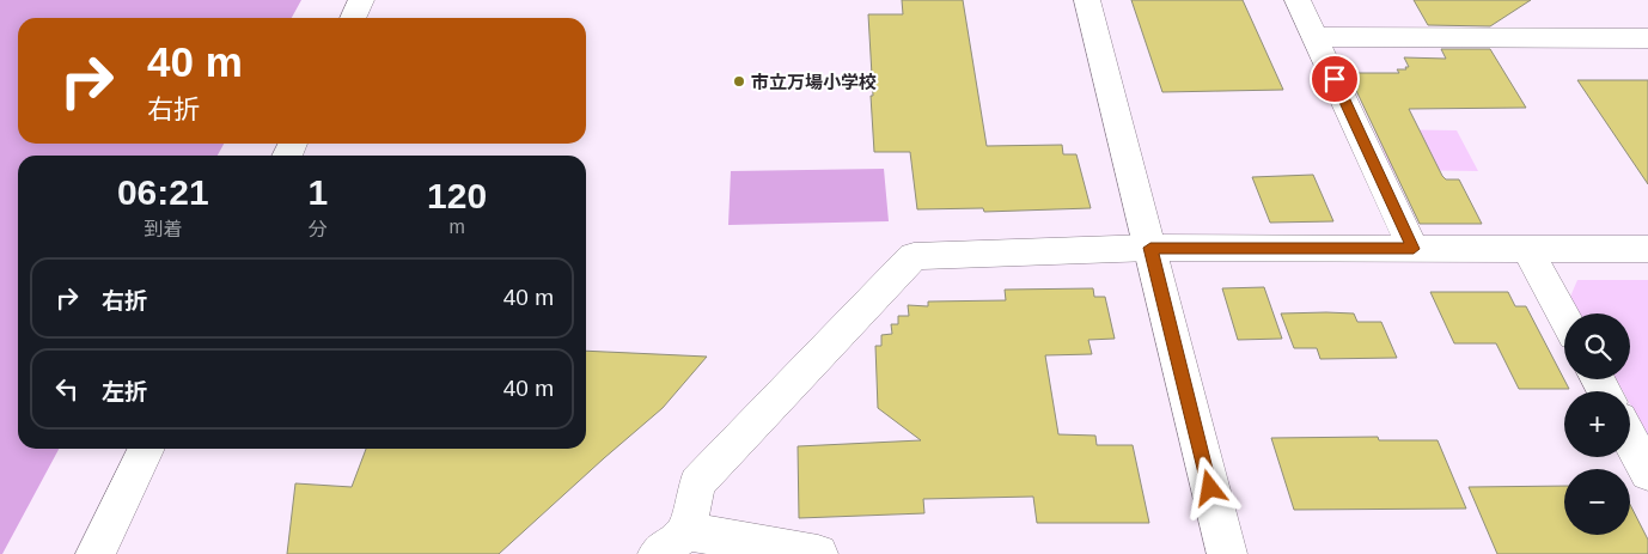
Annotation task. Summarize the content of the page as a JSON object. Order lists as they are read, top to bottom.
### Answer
{
  "places": ["市立万場小学校"],
  "page": {
    "turn": ["40 m", "右折"],
    "eta": [
      "06:21",
      "到着",
      "1",
      "分",
      "120",
      "m"
    ],
    "list": [
      {
        "name": "右折",
        "value": "40 m"
      },
      {
        "name": "左折",
        "value": "40 m"
      }
    ],
    "map_buttons": ["+", "−"]
  }
}
